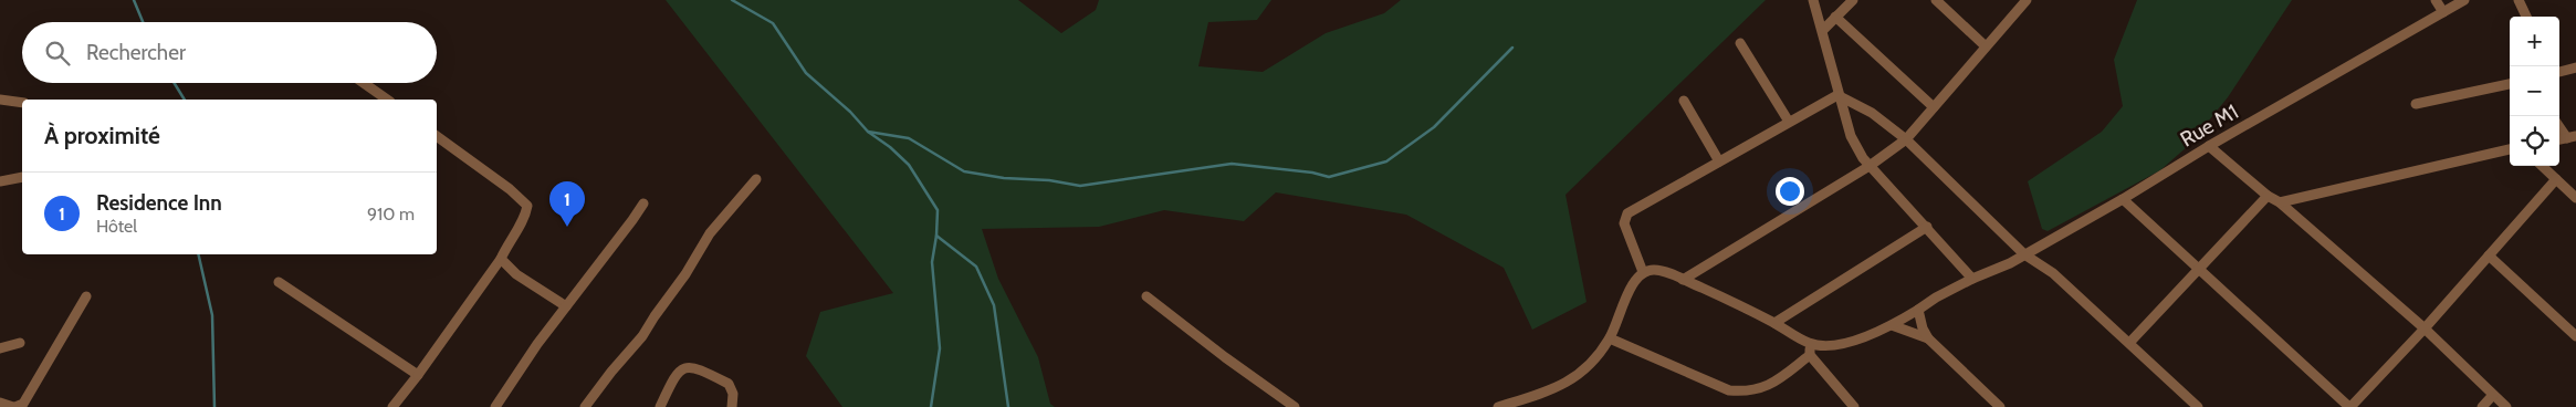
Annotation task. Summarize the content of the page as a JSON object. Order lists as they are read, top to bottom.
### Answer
{
  "streets": {
    "street": ["Rue M1"]
  },
  "page": {
    "map_buttons": ["+", "−"],
    "search": "Rechercher",
    "heading": "À proximité",
    "list": [
      {
        "mark": "1",
        "name": "Residence Inn",
        "note": "Hôtel",
        "value": "910 m"
      }
    ],
    "pins": "1"
  }
}
